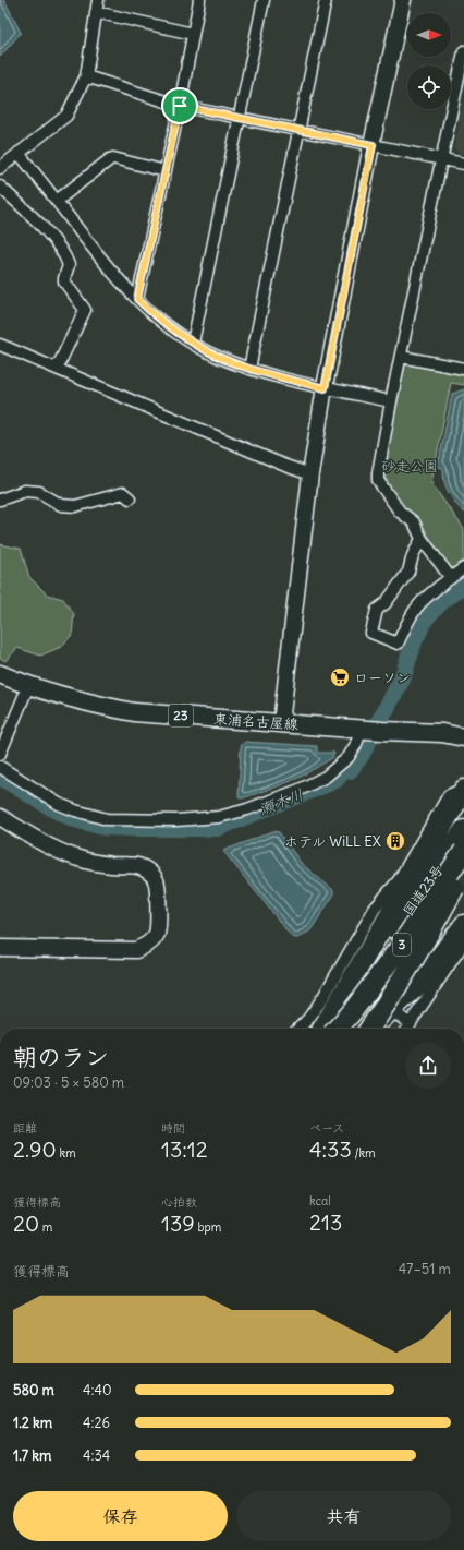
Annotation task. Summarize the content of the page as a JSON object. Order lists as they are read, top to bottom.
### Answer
{
  "streets": {
    "highway": ["国道23号", "3"],
    "main road": ["23", "東浦名古屋線"]
  },
  "crossings": [
    ["国道23号", "3"]
  ],
  "water": ["瀬木川"],
  "parks": ["砂走公園"],
  "places": {
    "supermarket": ["ローソン"],
    "building": ["ホテル WiLL EX"]
  },
  "north": "right",
  "page": {
    "heading": ["朝のラン", "09:03 · 5 × 580 m"],
    "stats": [
      ["距離", "2.90 km"],
      ["時間", "13:12"],
      ["ペース", "4:33 /km"],
      ["獲得標高", "20 m"],
      ["心拍数", "139 bpm"],
      ["kcal", "213"]
    ],
    "chart": ["獲得標高", "47–51 m"],
    "list": [
      {
        "name": "580 m",
        "note": "4:40"
      },
      {
        "name": "1.2 km",
        "note": "4:26"
      },
      {
        "name": "1.7 km",
        "note": "4:34"
      }
    ],
    "buttons": ["保存", "共有"]
  }
}
